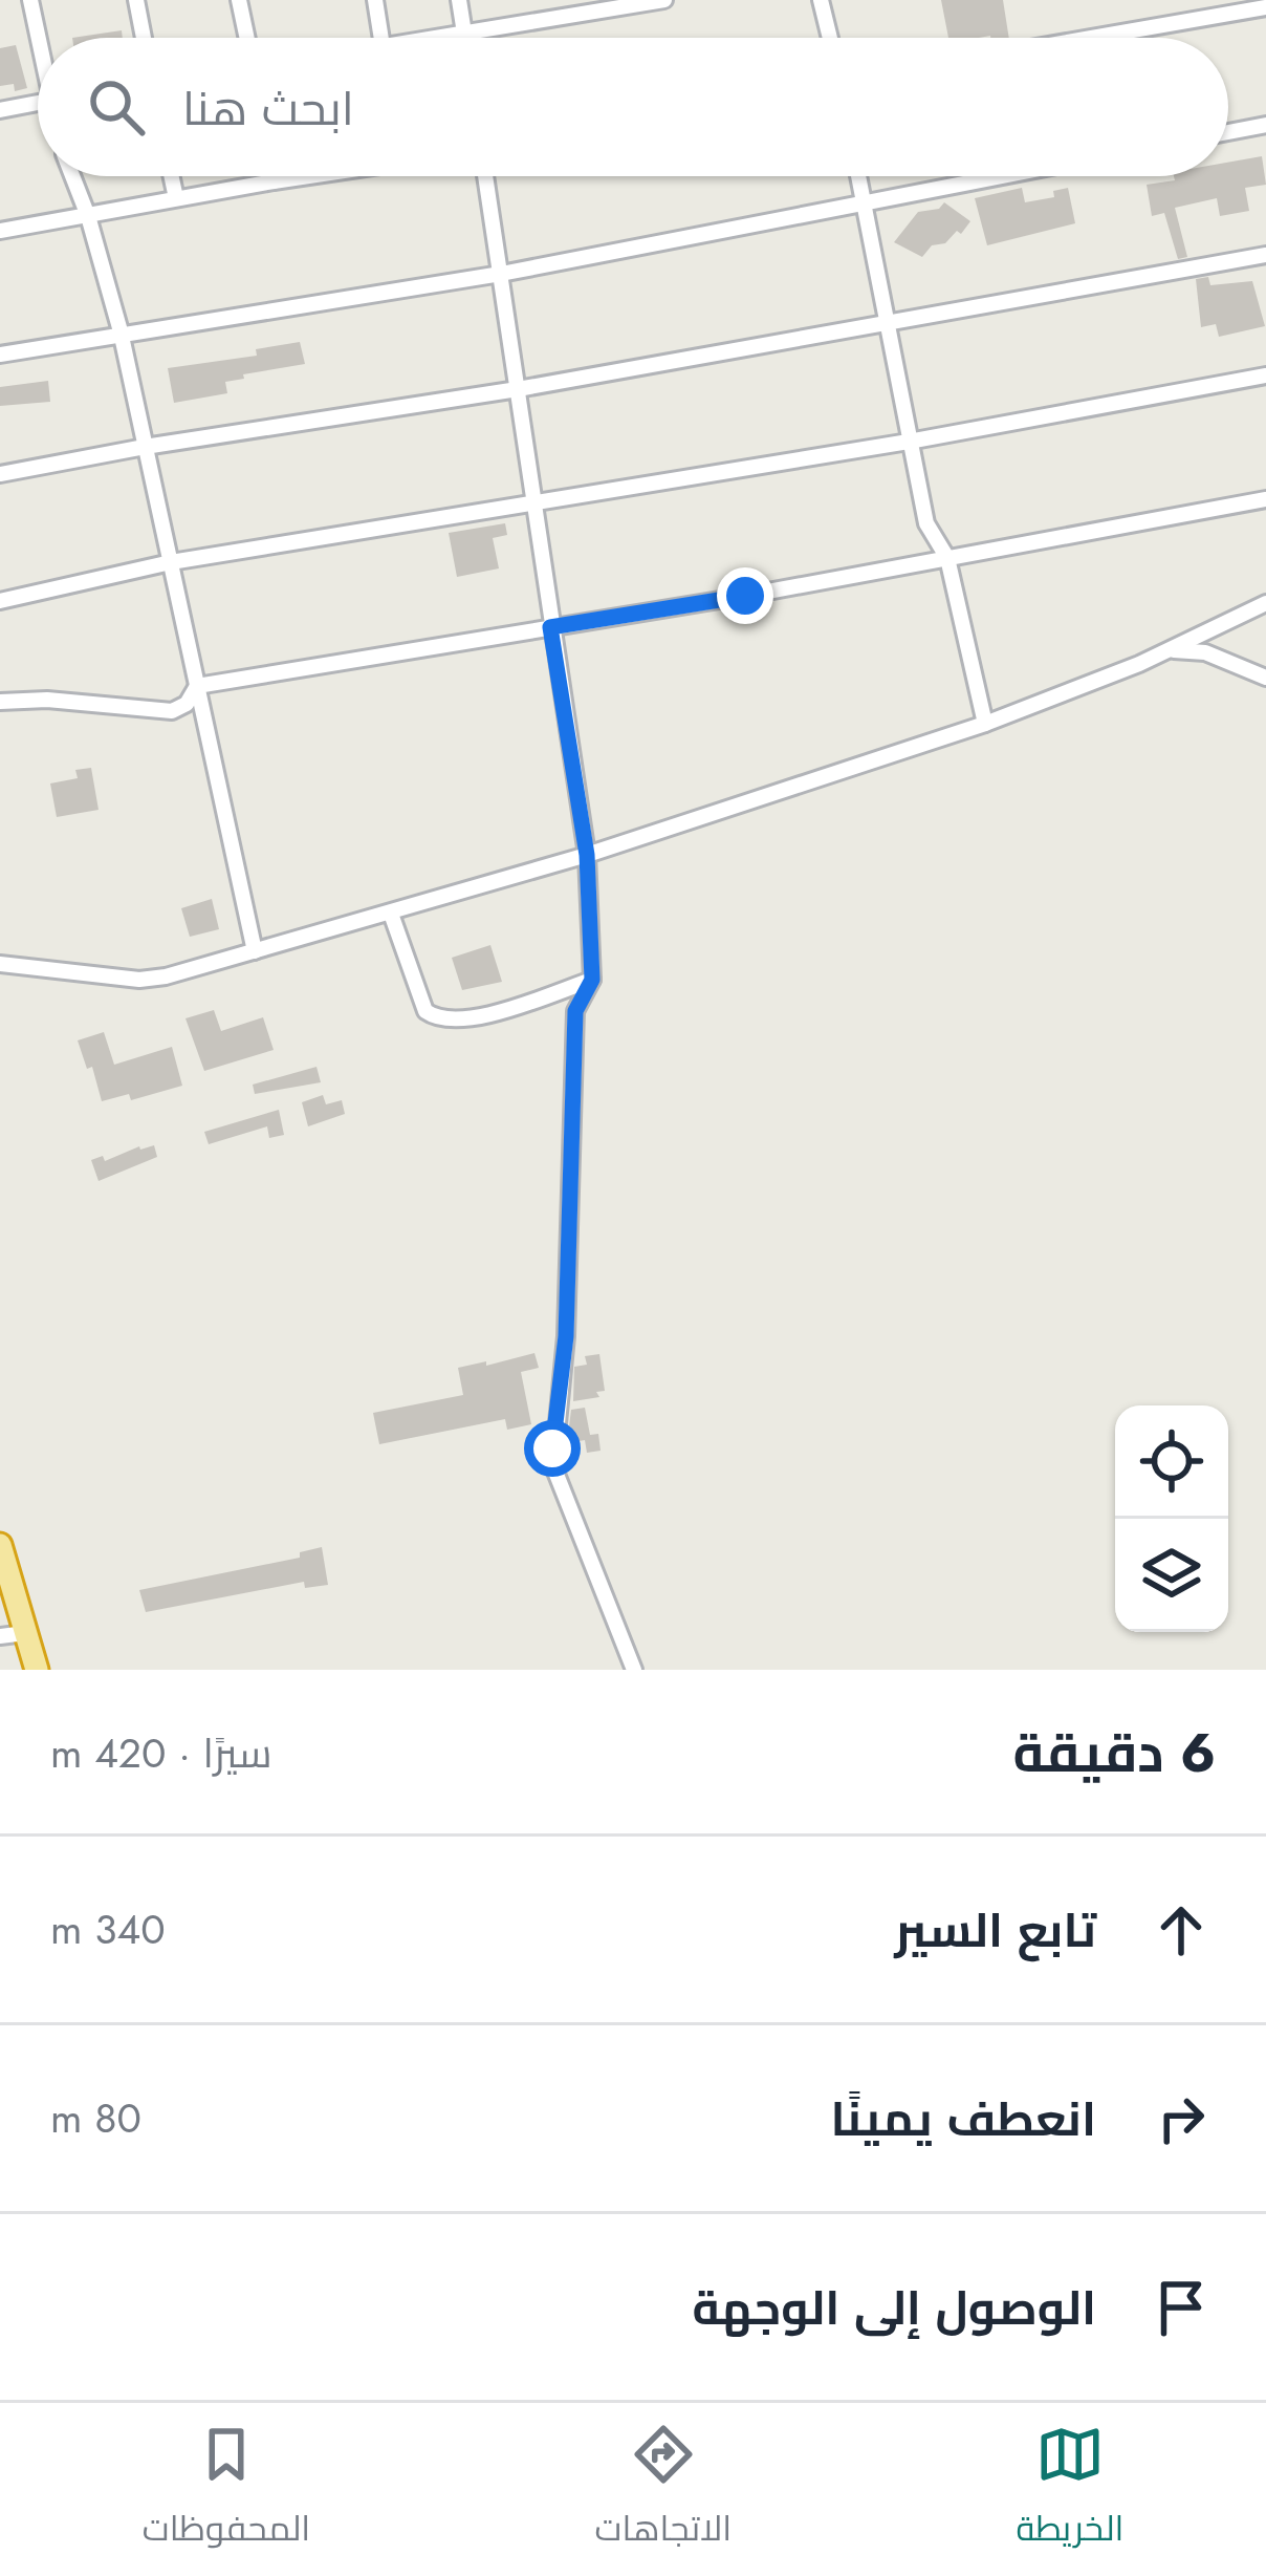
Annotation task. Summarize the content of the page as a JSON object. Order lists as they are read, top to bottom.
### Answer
{
  "page": {
    "search": "ابحث هنا",
    "heading": ["6 دقيقة", "سيرًا · 420 m"],
    "list": [
      ["تابع السير", "340 m"],
      ["انعطف يمينًا", "80 m"],
      "الوصول إلى الوجهة"
    ],
    "nav": ["الخريطة", "الاتجاهات", "المحفوظات"]
  }
}
